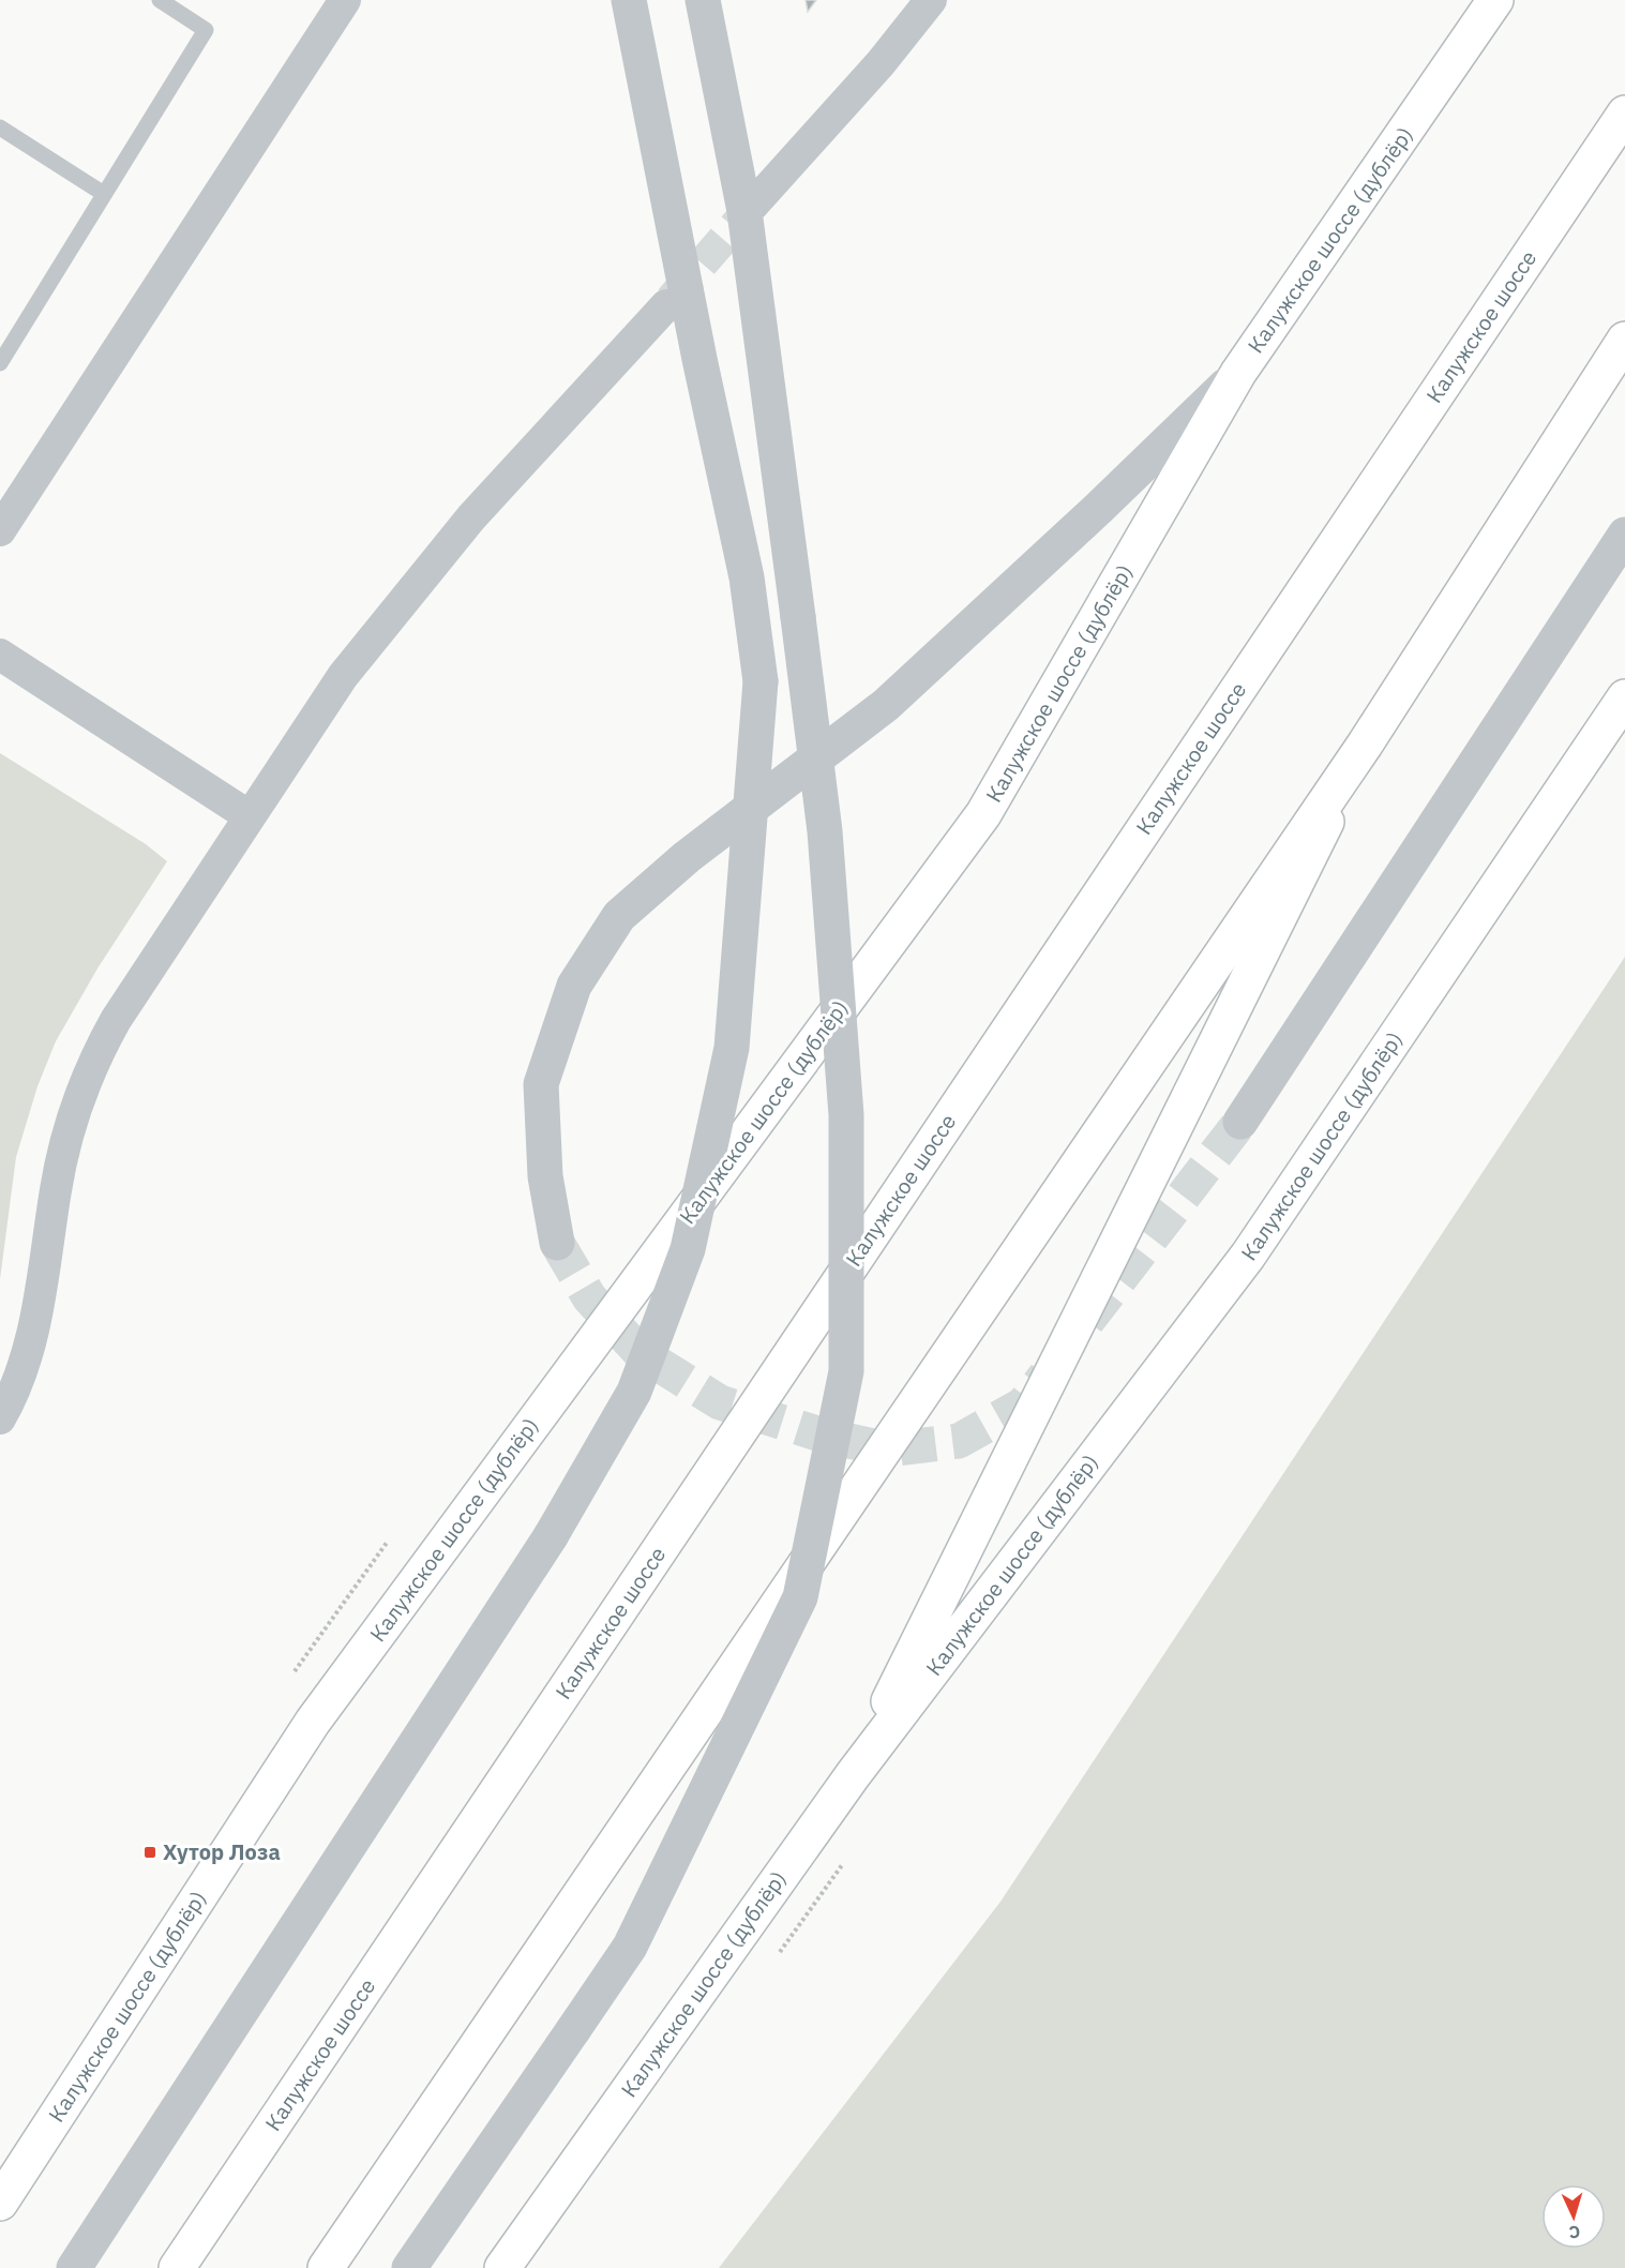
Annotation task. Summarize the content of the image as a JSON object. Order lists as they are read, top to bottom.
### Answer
{
  "streets": {
    "main road": ["Калужское шоссе (дублёр)", "Калужское шоссе"]
  },
  "places": {
    "transit": ["Хутор Лоза"]
  },
  "north": "bottom"
}
